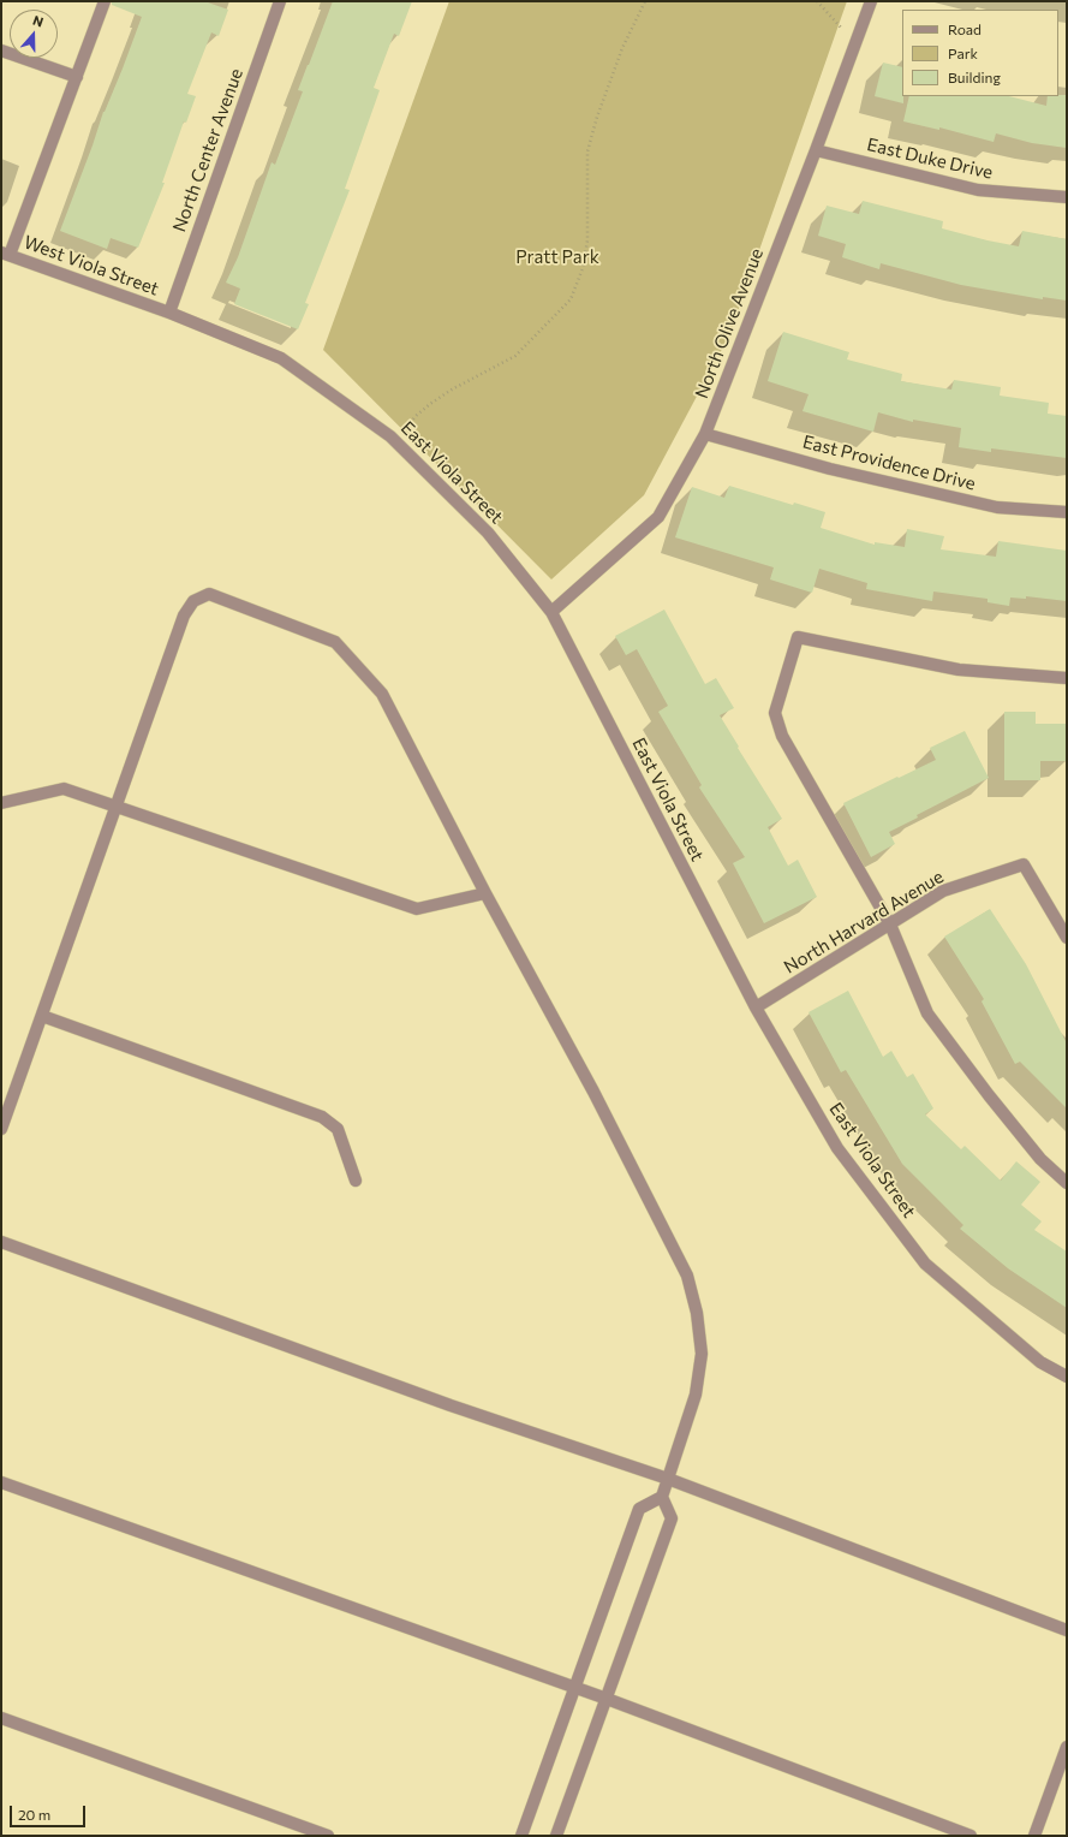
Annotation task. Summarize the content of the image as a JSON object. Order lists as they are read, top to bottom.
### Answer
{
  "streets": {
    "street": [
      "North Center Avenue",
      "East Duke Drive",
      "West Viola Street",
      "North Olive Avenue",
      "East Providence Drive",
      "East Viola Street",
      "North Harvard Avenue"
    ]
  },
  "crossings": [
    ["North Center Avenue", "West Viola Street"],
    ["North Center Avenue", "East Viola Street"],
    ["East Duke Drive", "North Olive Avenue"],
    ["West Viola Street", "East Viola Street"],
    ["North Olive Avenue", "East Providence Drive"],
    ["North Olive Avenue", "East Viola Street"],
    ["East Viola Street", "North Harvard Avenue"]
  ],
  "parks": ["Pratt Park"],
  "legend": ["Road", "Park", "Building"],
  "scale_bar": "20 m",
  "north": "top"
}
